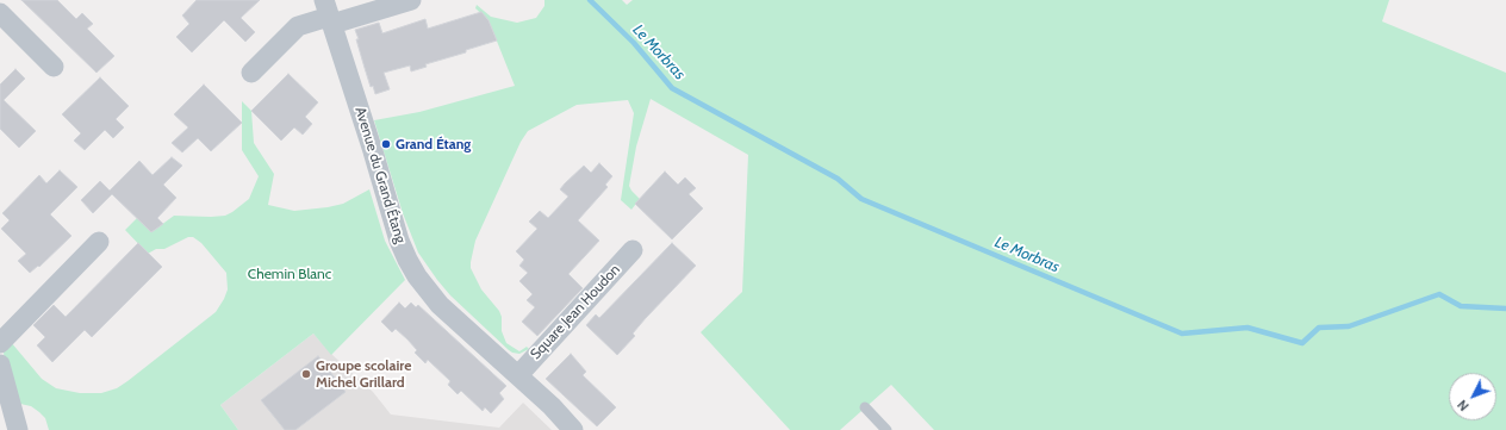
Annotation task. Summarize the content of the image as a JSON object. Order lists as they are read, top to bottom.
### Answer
{
  "streets": {
    "street": ["Avenue du Grand Étang", "Square Jean Houdon"]
  },
  "crossings": [
    ["Avenue du Grand Étang", "Square Jean Houdon"]
  ],
  "water": ["Le Morbras"],
  "parks": ["Chemin Blanc"],
  "places": ["Grand Étang", "Groupe scolaire Michel Grillard"],
  "north": "bottom left"
}
